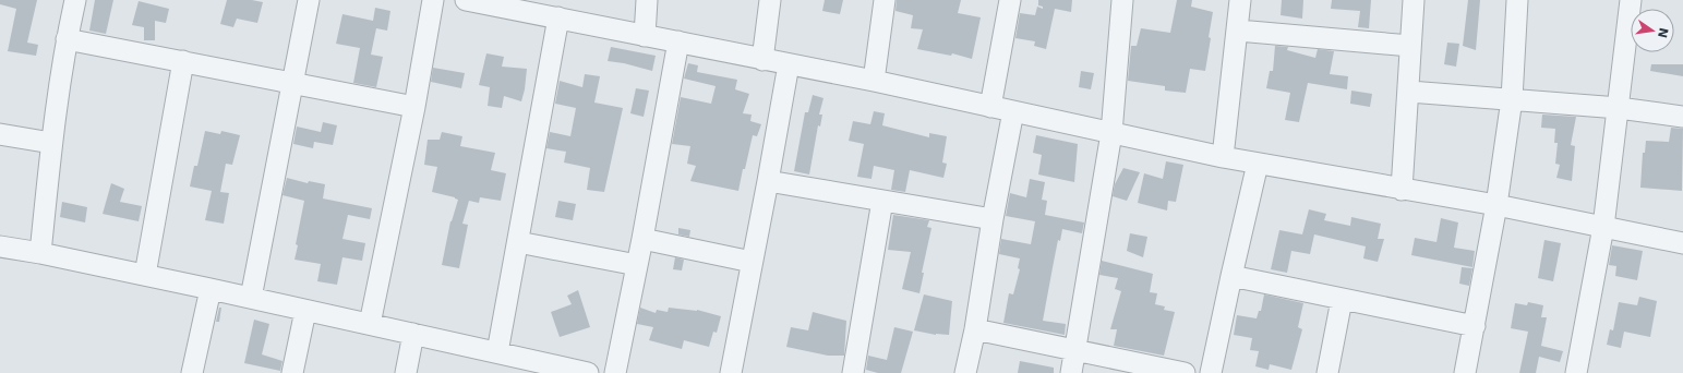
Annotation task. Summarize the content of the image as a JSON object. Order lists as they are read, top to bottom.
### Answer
{
  "north": "right"
}
